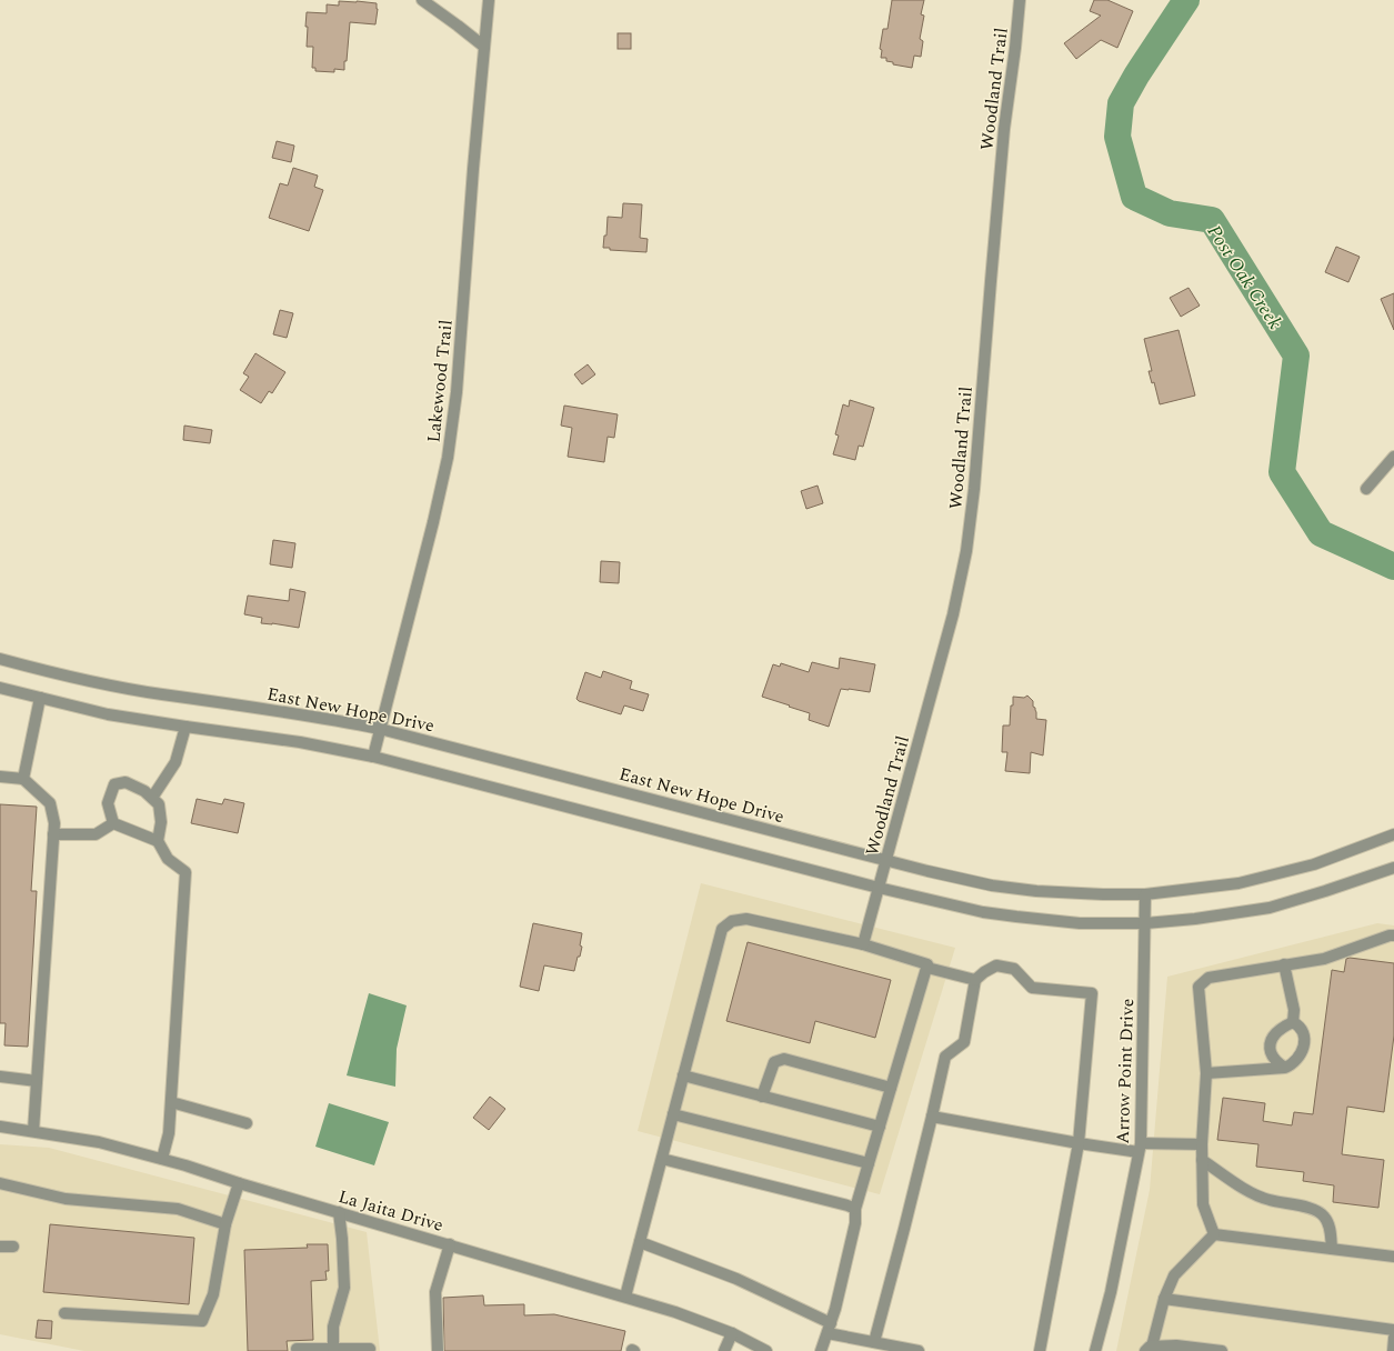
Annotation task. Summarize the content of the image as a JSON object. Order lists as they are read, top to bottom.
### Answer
{
  "streets": {
    "street": [
      "Woodland Trail",
      "Lakewood Trail",
      "East New Hope Drive",
      "Arrow Point Drive",
      "La Jaita Drive"
    ]
  },
  "crossings": [
    ["Woodland Trail", "East New Hope Drive"],
    ["Lakewood Trail", "East New Hope Drive"],
    ["East New Hope Drive", "Arrow Point Drive"]
  ],
  "water": ["Post Oak Creek"]
}
